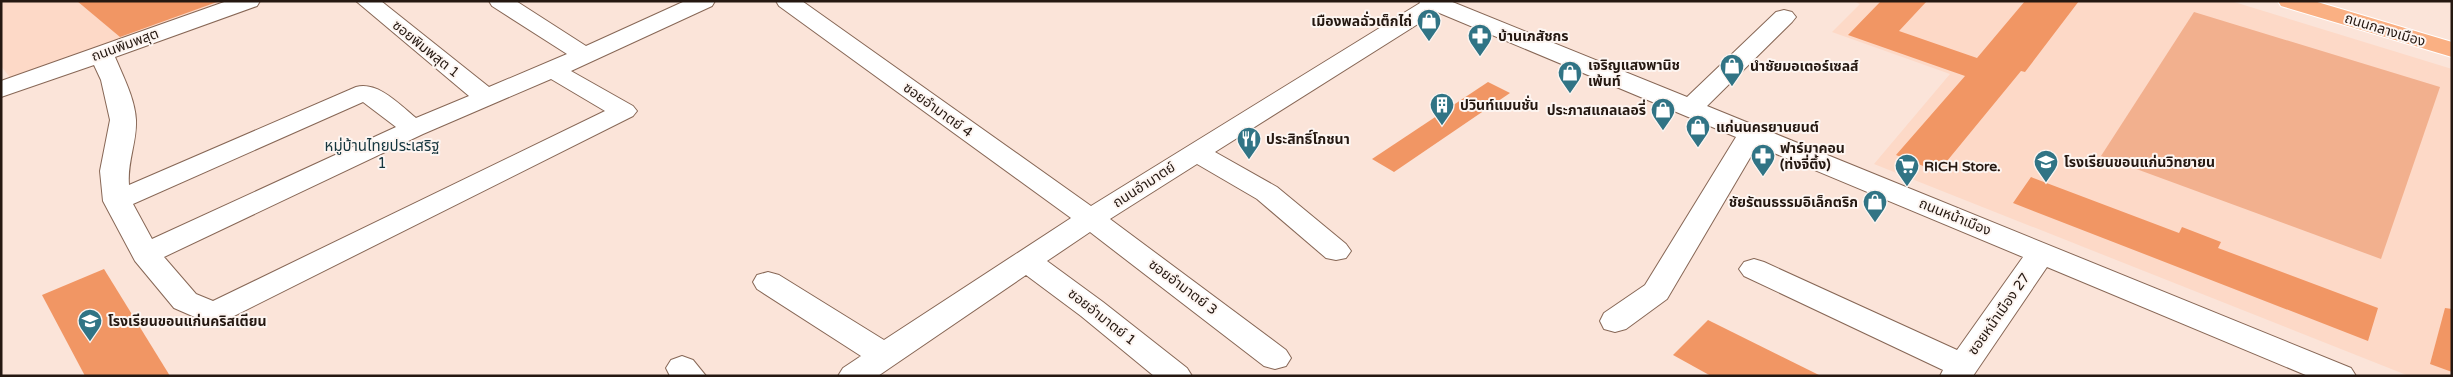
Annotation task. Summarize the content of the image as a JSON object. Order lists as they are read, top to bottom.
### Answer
{
  "streets": {
    "main road": ["ถนนกลางเมือง"],
    "street": [
      "ถนนพิมพสุต",
      "ซอยพิมพสุต 1",
      "ซอยอำมาตย์ 4",
      "ถนนอำมาตย์",
      "ถนนหน้าเมือง",
      "ซอยอำมาตย์ 3",
      "ซอยหน้าเมือง 27",
      "ซอยอำมาตย์ 1"
    ]
  },
  "crossings": [
    ["ซอยอำมาตย์ 4", "ถนนอำมาตย์"],
    ["ซอยอำมาตย์ 4", "ซอยอำมาตย์ 3"],
    ["ถนนอำมาตย์", "ถนนหน้าเมือง"],
    ["ถนนอำมาตย์", "ซอยอำมาตย์ 3"],
    ["ถนนอำมาตย์", "ซอยอำมาตย์ 1"],
    ["ถนนหน้าเมือง", "ซอยหน้าเมือง 27"]
  ],
  "districts": ["หมู่บ้านไทยประเสริฐ 1"],
  "places": {
    "shop": [
      "เมืองพลฉั่วเต็กไถ่",
      "นำชัยมอเตอร์เซลส์",
      "เจริญแสงพานิช เพ้นท์",
      "ประภาสแกลเลอรี่",
      "แก่นนครยานยนต์",
      "ชัยรัตนธรรมอิเล็กตริก"
    ],
    "pharmacy": ["บ้านเภสัชกร", "ฟาร์มาคอน (ท่งจี่ตึ้ง)"],
    "building": ["ปวินท์แมนชั่น"],
    "restaurant": ["ประสิทธิ์โภชนา"],
    "school or university": ["โรงเรียนขอนแก่นวิทยายน", "โรงเรียนขอนแก่นคริสเตียน"],
    "supermarket": ["RICH Store."]
  }
}
